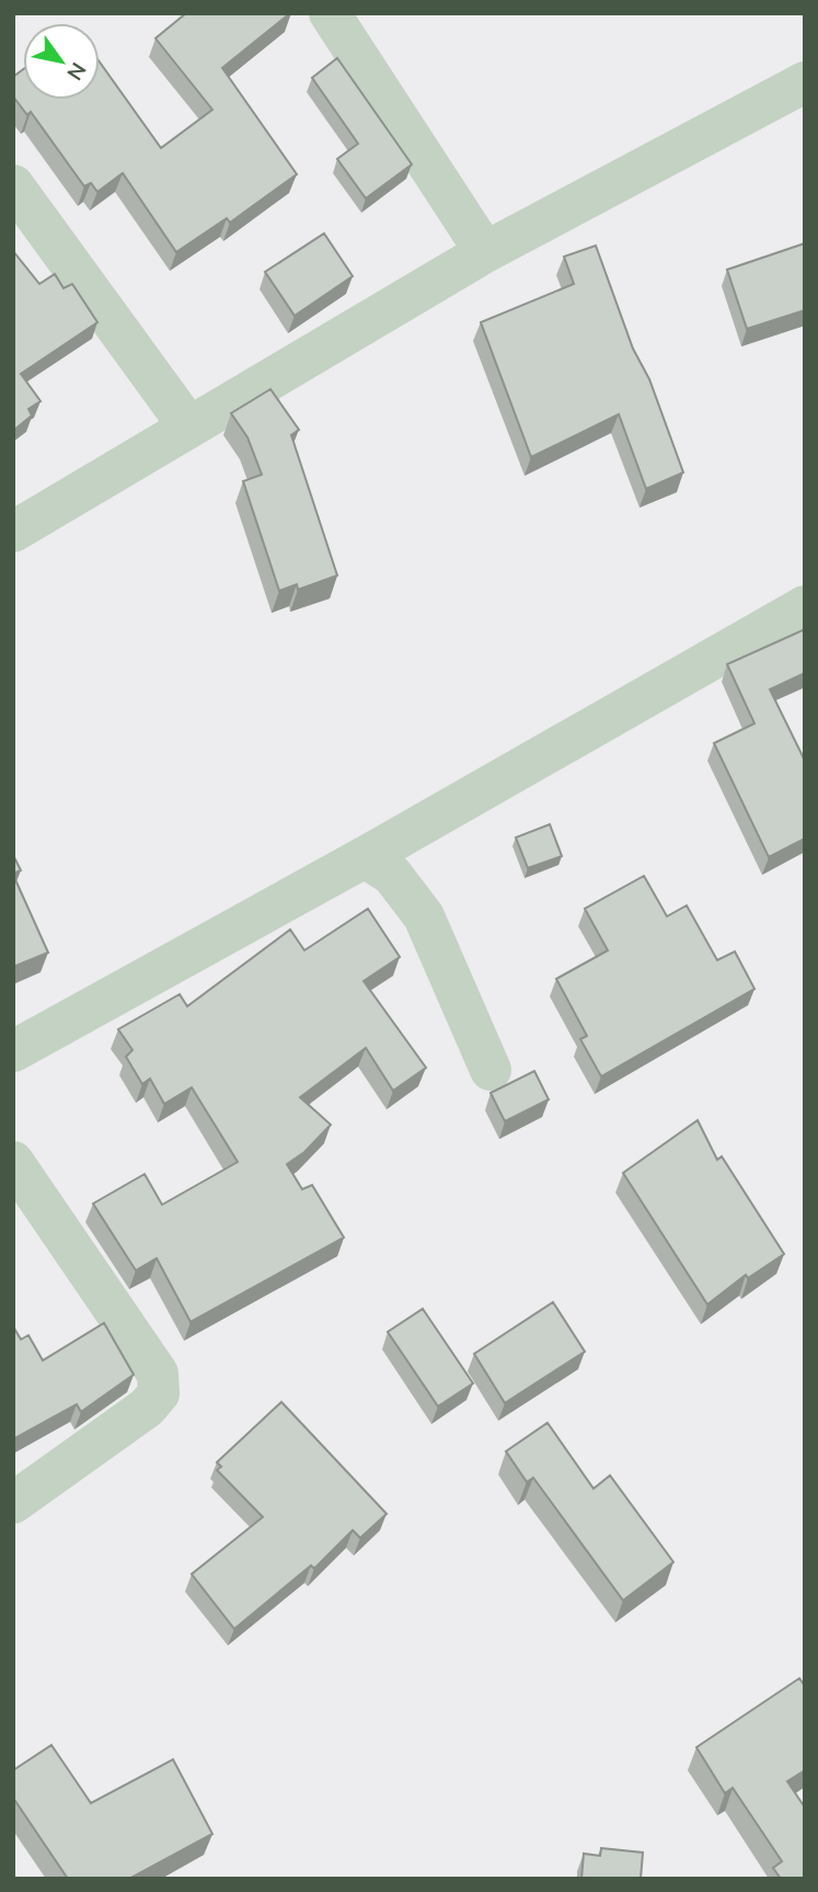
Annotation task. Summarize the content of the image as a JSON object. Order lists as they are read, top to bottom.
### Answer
{
  "north": "bottom right"
}
